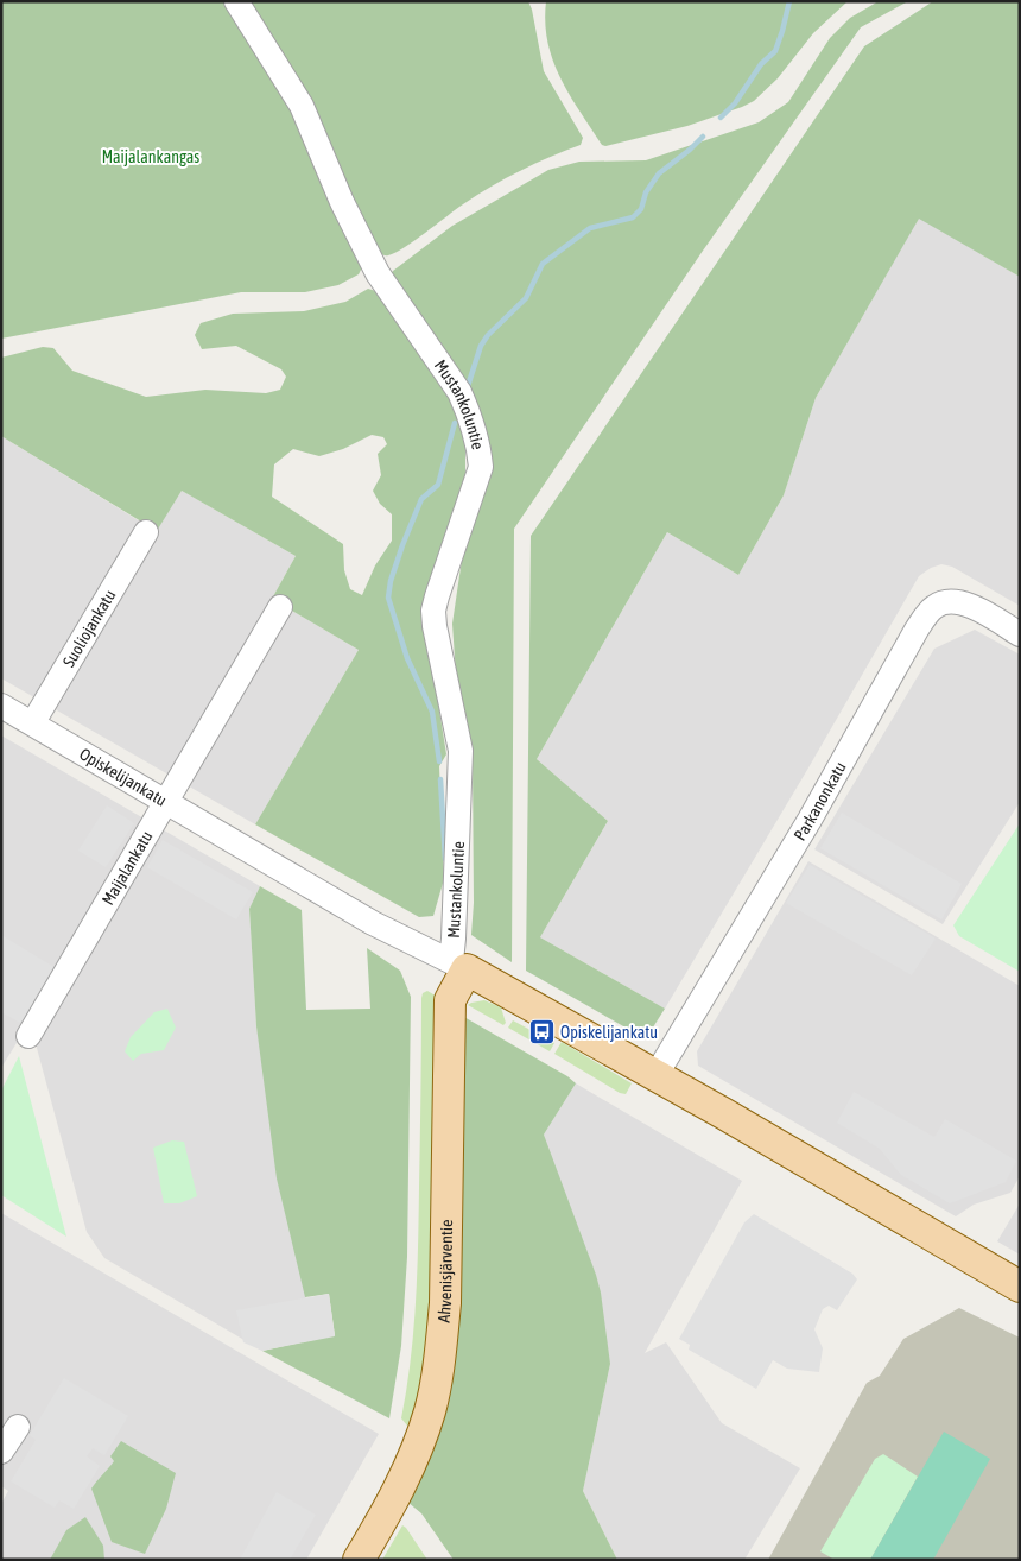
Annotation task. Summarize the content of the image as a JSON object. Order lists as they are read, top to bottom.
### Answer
{
  "streets": {
    "main road": ["Opiskelijankatu", "Ahvenisjärventie"],
    "street": [
      "Mustankoluntie",
      "Suoliojankatu",
      "Parkanonkatu",
      "Maijalankatu"
    ]
  },
  "crossings": [
    ["Mustankoluntie", "Opiskelijankatu"],
    ["Mustankoluntie", "Ahvenisjärventie"],
    ["Suoliojankatu", "Opiskelijankatu"],
    ["Opiskelijankatu", "Parkanonkatu"],
    ["Opiskelijankatu", "Maijalankatu"],
    ["Opiskelijankatu", "Ahvenisjärventie"]
  ],
  "parks": ["Maijalankangas"],
  "places": {
    "bus stop": ["Opiskelijankatu"]
  }
}
